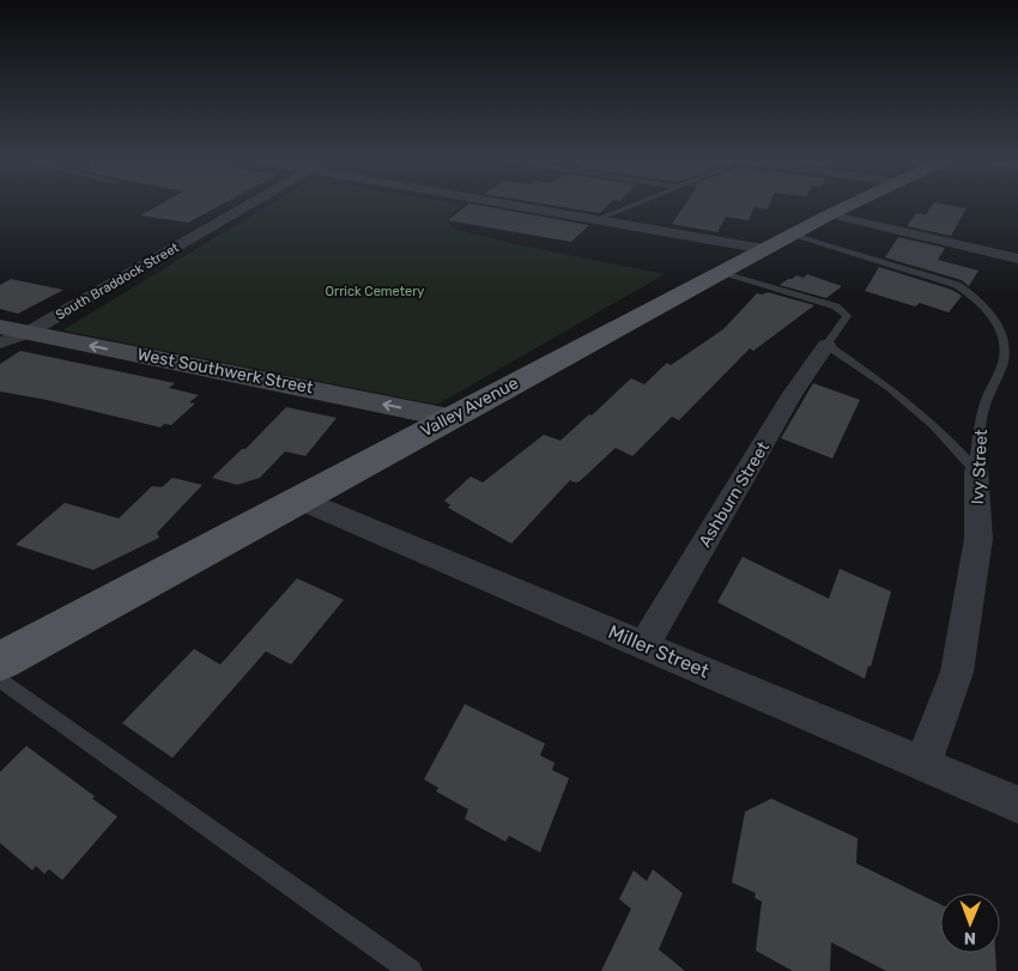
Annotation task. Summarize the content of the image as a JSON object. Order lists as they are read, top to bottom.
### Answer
{
  "streets": {
    "main road": ["Valley Avenue"],
    "street": [
      "South Braddock Street",
      "West Southwerk Street",
      "Ivy Street",
      "Ashburn Street",
      "Miller Street"
    ]
  },
  "crossings": [
    ["South Braddock Street", "West Southwerk Street"],
    ["West Southwerk Street", "Valley Avenue"],
    ["Valley Avenue", "Ivy Street"],
    ["Valley Avenue", "Miller Street"],
    ["Ivy Street", "Miller Street"],
    ["Ashburn Street", "Miller Street"]
  ],
  "one_way": ["West Southwerk Street"],
  "parks": ["Orrick Cemetery"],
  "north": "bottom"
}
